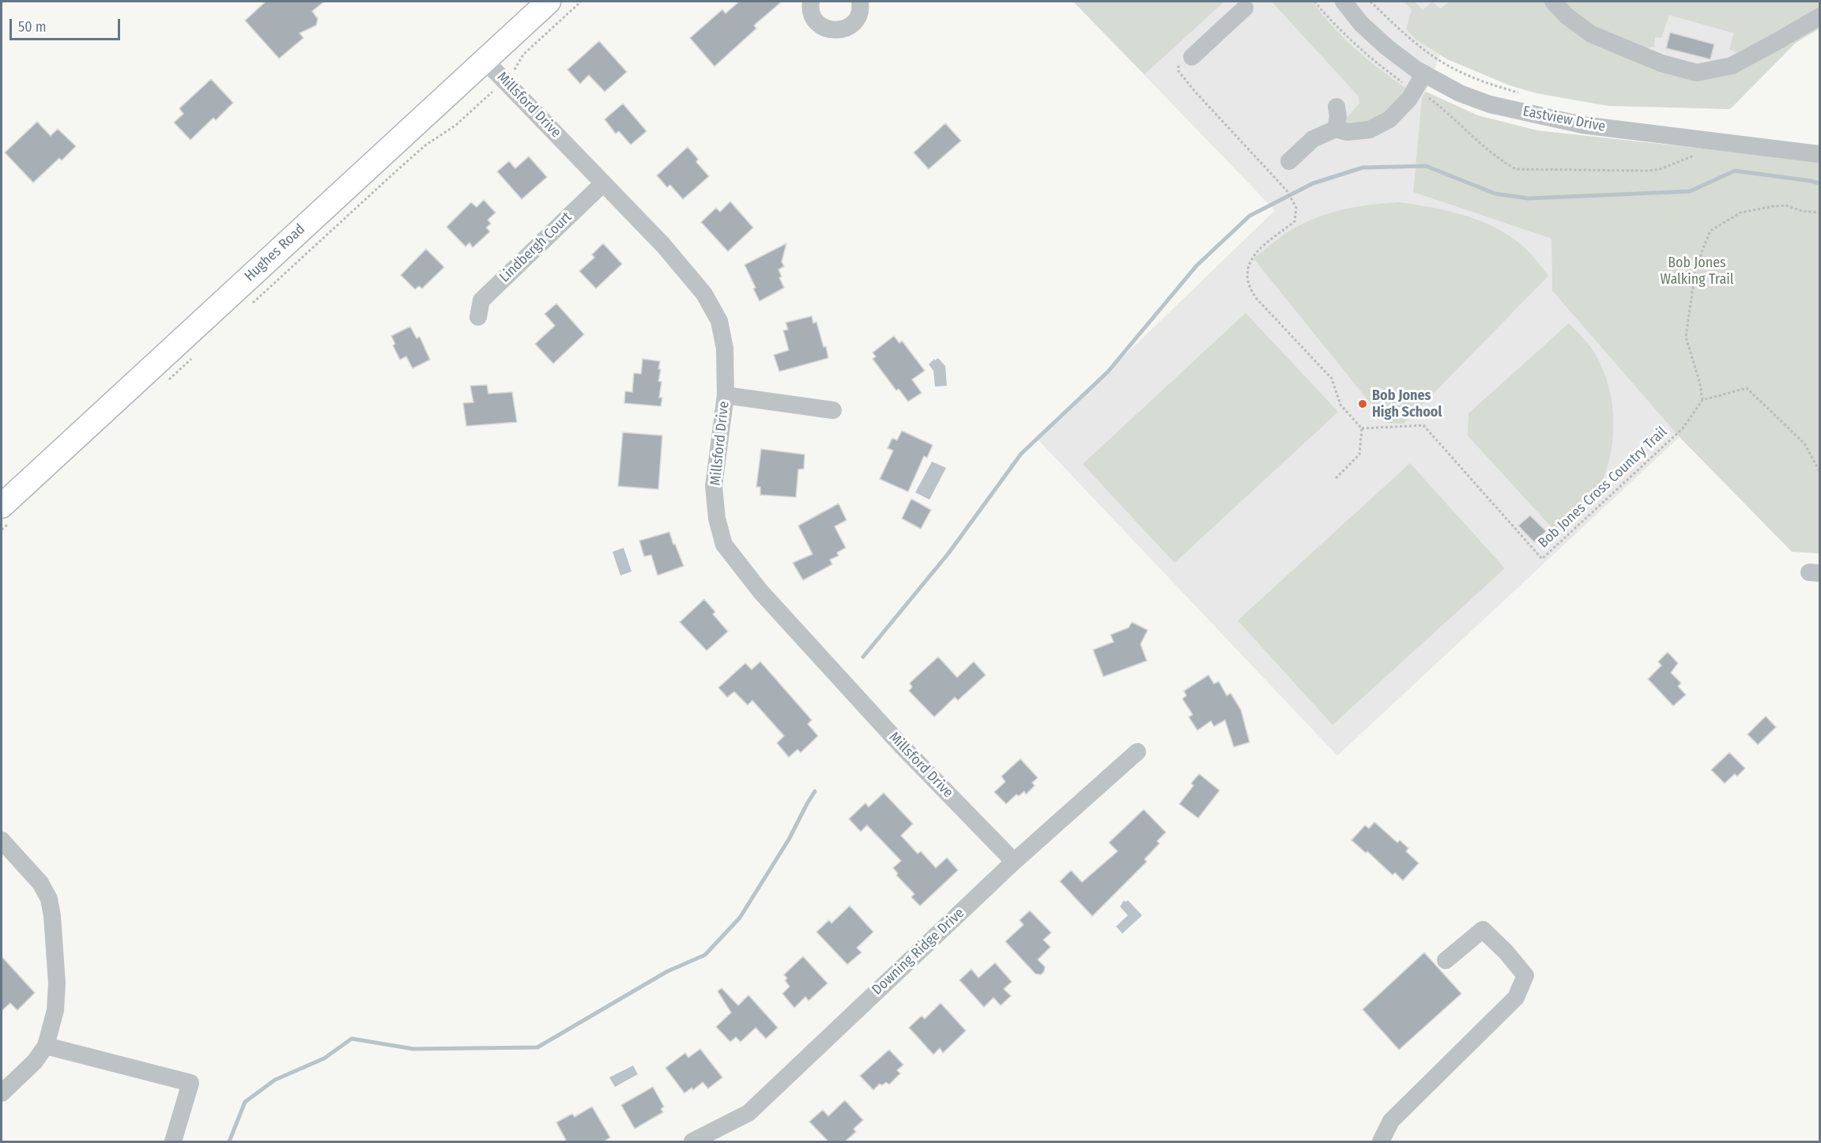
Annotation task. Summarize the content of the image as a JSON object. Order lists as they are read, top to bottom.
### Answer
{
  "streets": {
    "main road": ["Hughes Road"],
    "street": [
      "Millsford Drive",
      "Eastview Drive",
      "Lindbergh Court",
      "Downing Ridge Drive"
    ],
    "path": ["Bob Jones Cross Country Trail"]
  },
  "crossings": [
    ["Millsford Drive", "Lindbergh Court"],
    ["Millsford Drive", "Hughes Road"],
    ["Millsford Drive", "Downing Ridge Drive"]
  ],
  "parks": ["Bob Jones Walking Trail"],
  "places": ["Bob Jones High School"],
  "scale_bar": "50 m"
}
